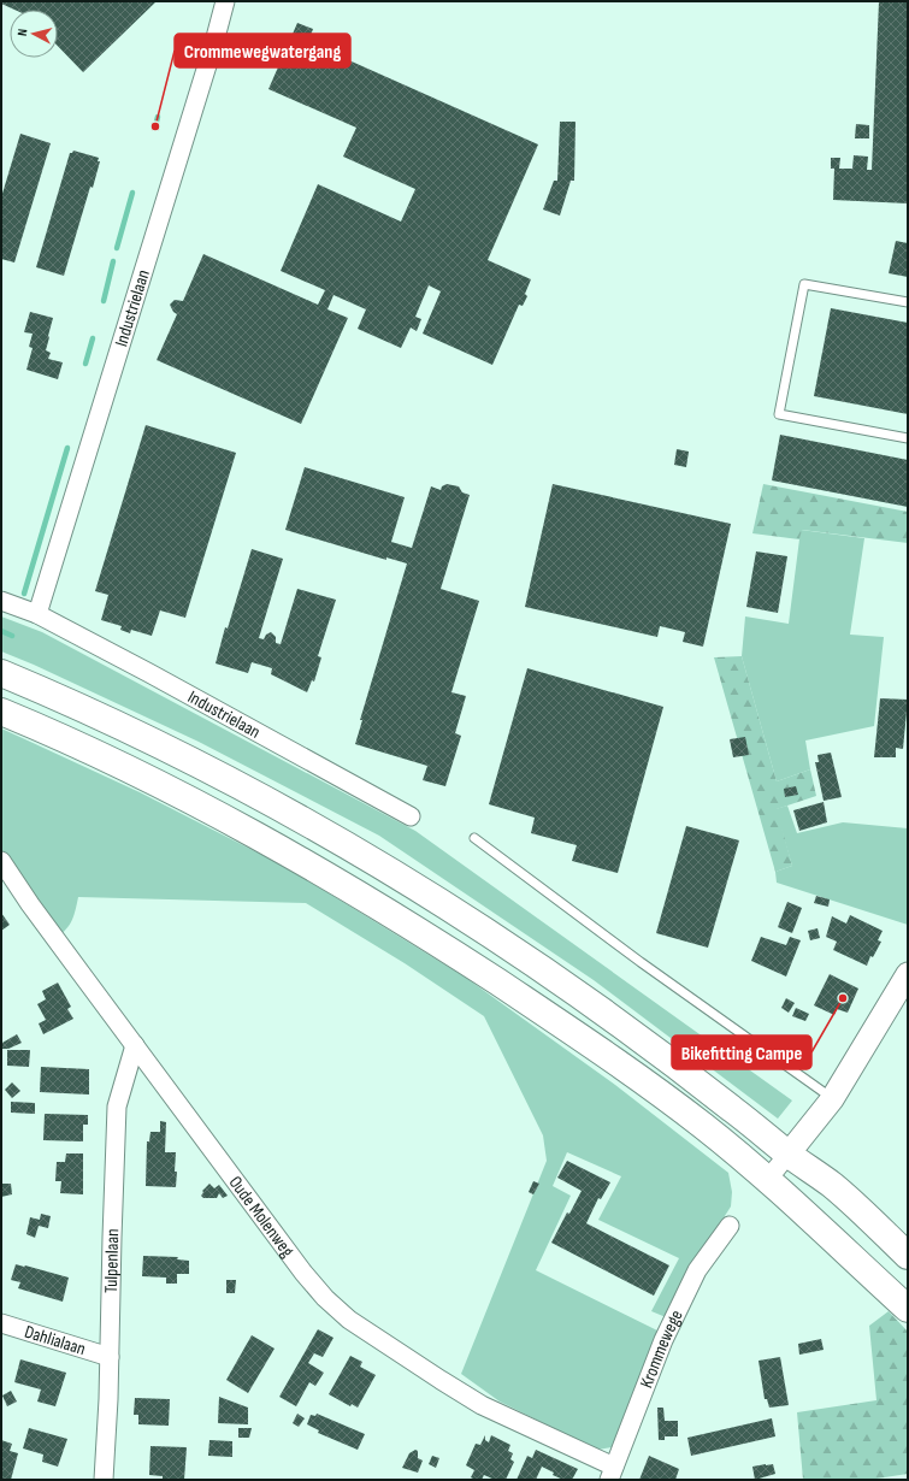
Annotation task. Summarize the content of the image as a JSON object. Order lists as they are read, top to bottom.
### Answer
{
  "streets": {
    "street": [
      "Industrielaan",
      "Oude Molenweg",
      "Tulpenlaan",
      "Dahlialaan",
      "Krommewege"
    ]
  },
  "crossings": [
    ["Oude Molenweg", "Tulpenlaan"],
    ["Oude Molenweg", "Krommewege"],
    ["Tulpenlaan", "Dahlialaan"]
  ],
  "places": ["Crommewegwatergang", "Bikefitting Campe"],
  "north": "left"
}
